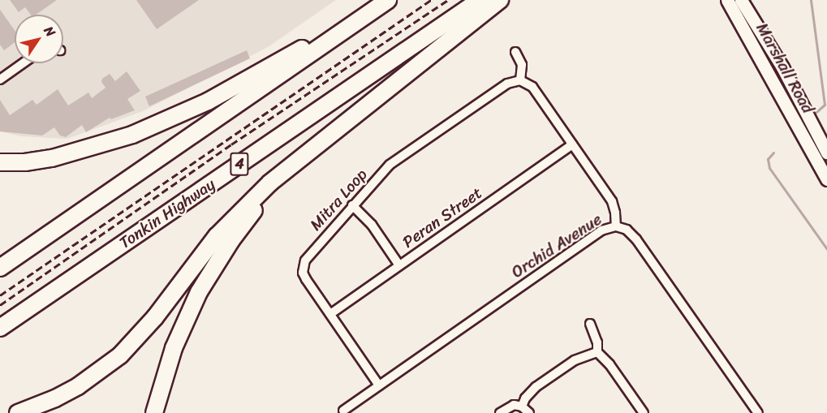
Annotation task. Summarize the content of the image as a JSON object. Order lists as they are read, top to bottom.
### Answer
{
  "streets": {
    "highway": ["4", "Tonkin Highway"],
    "main road": ["Marshall Road"],
    "street": ["Mitra Loop", "Peran Street", "Orchid Avenue"]
  },
  "crossings": [
    ["Mitra Loop", "Peran Street"],
    ["Mitra Loop", "Orchid Avenue"]
  ],
  "north": "top right"
}
